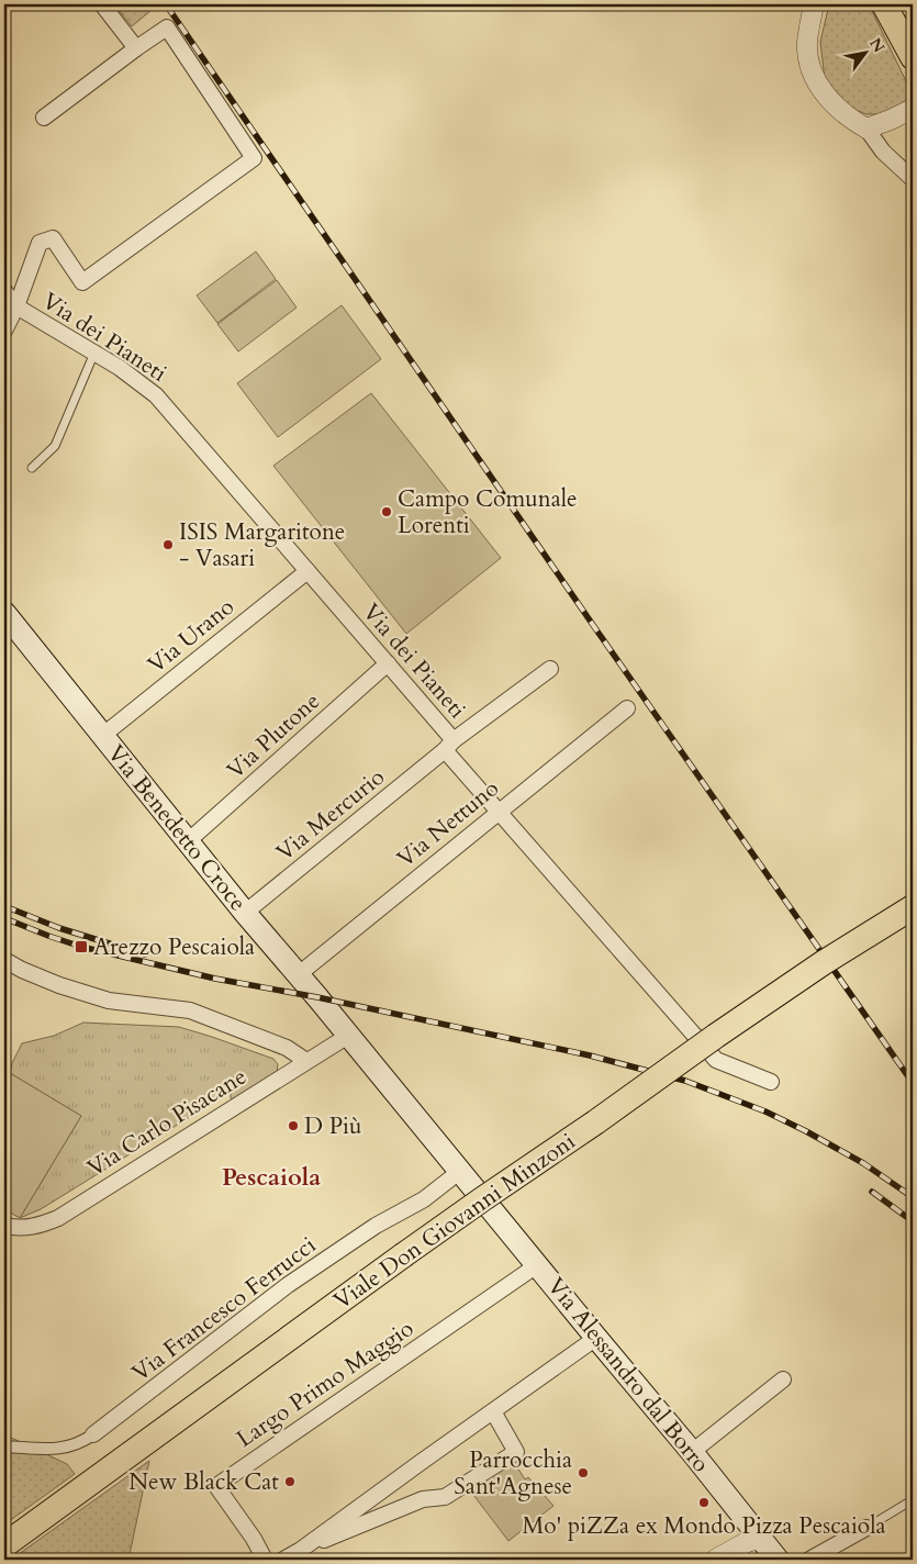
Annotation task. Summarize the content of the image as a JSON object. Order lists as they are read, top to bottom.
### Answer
{
  "streets": {
    "main road": ["Via Benedetto Croce", "Viale Don Giovanni Minzoni", "Via Alessandro dal Borro"],
    "street": [
      "Via dei Pianeti",
      "Via Urano",
      "Via Plutone",
      "Via Mercurio",
      "Via Nettuno",
      "Via Carlo Pisacane",
      "Via Francesco Ferrucci",
      "Largo Primo Maggio"
    ]
  },
  "crossings": [
    ["Via dei Pianeti", "Via Urano"],
    ["Via dei Pianeti", "Via Plutone"],
    ["Via dei Pianeti", "Via Mercurio"],
    ["Via dei Pianeti", "Via Nettuno"],
    ["Via Urano", "Via Benedetto Croce"],
    ["Via Plutone", "Via Benedetto Croce"],
    ["Via Mercurio", "Via Benedetto Croce"],
    ["Via Nettuno", "Via Benedetto Croce"],
    ["Via Benedetto Croce", "Via Carlo Pisacane"],
    ["Via Benedetto Croce", "Via Francesco Ferrucci"],
    ["Via Benedetto Croce", "Via Alessandro dal Borro"],
    ["Via Alessandro dal Borro", "Largo Primo Maggio"]
  ],
  "districts": ["Pescaiola"],
  "places": {
    "other": [
      "Campo Comunale Lorenti",
      "ISIS Margaritone - Vasari",
      "D Più",
      "Parrocchia Sant'Agnese",
      "New Black Cat",
      "Mo' piZZa ex Mondo Pizza Pescaiola"
    ],
    "transit": ["Arezzo Pescaiola"]
  },
  "north": "top right"
}
